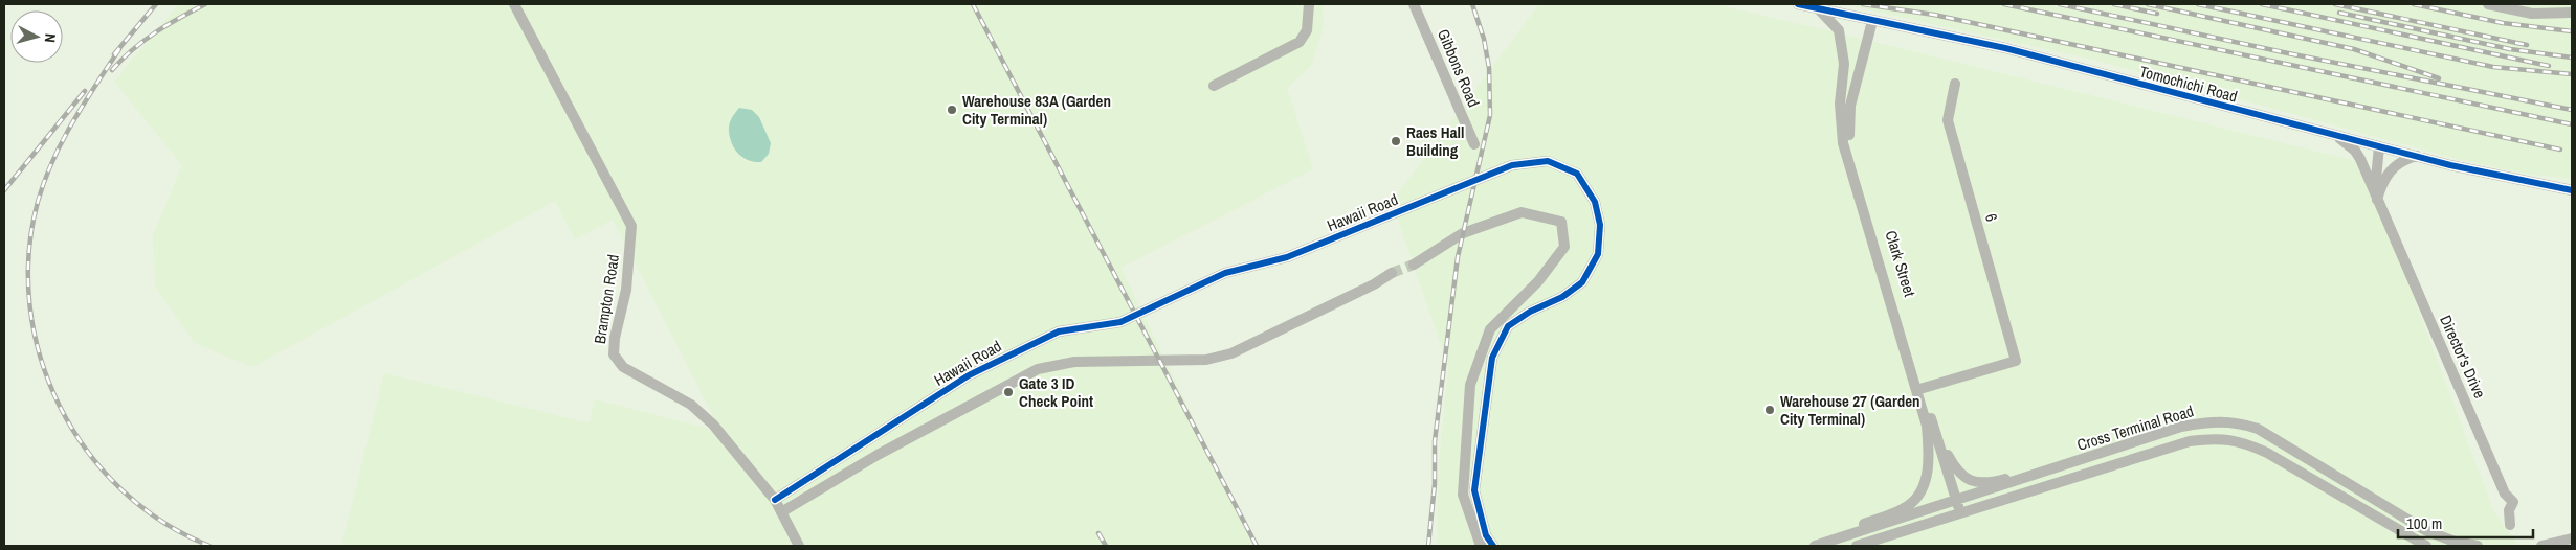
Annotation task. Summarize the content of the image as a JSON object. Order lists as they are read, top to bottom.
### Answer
{
  "streets": {
    "street": [
      "Gibbons Road",
      "Tomochichi Road",
      "Hawaii Road",
      "6",
      "Clark Street",
      "Brampton Road",
      "Director's Drive",
      "Cross Terminal Road"
    ]
  },
  "crossings": [
    ["Tomochichi Road", "Clark Street"],
    ["Hawaii Road", "Brampton Road"],
    ["6", "Clark Street"],
    ["Clark Street", "Cross Terminal Road"]
  ],
  "places": [
    "Warehouse 83A (Garden City Terminal)",
    "Raes Hall Building",
    "Gate 3 ID Check Point",
    "Warehouse 27 (Garden City Terminal)"
  ],
  "scale_bar": "100 m",
  "north": "right"
}
